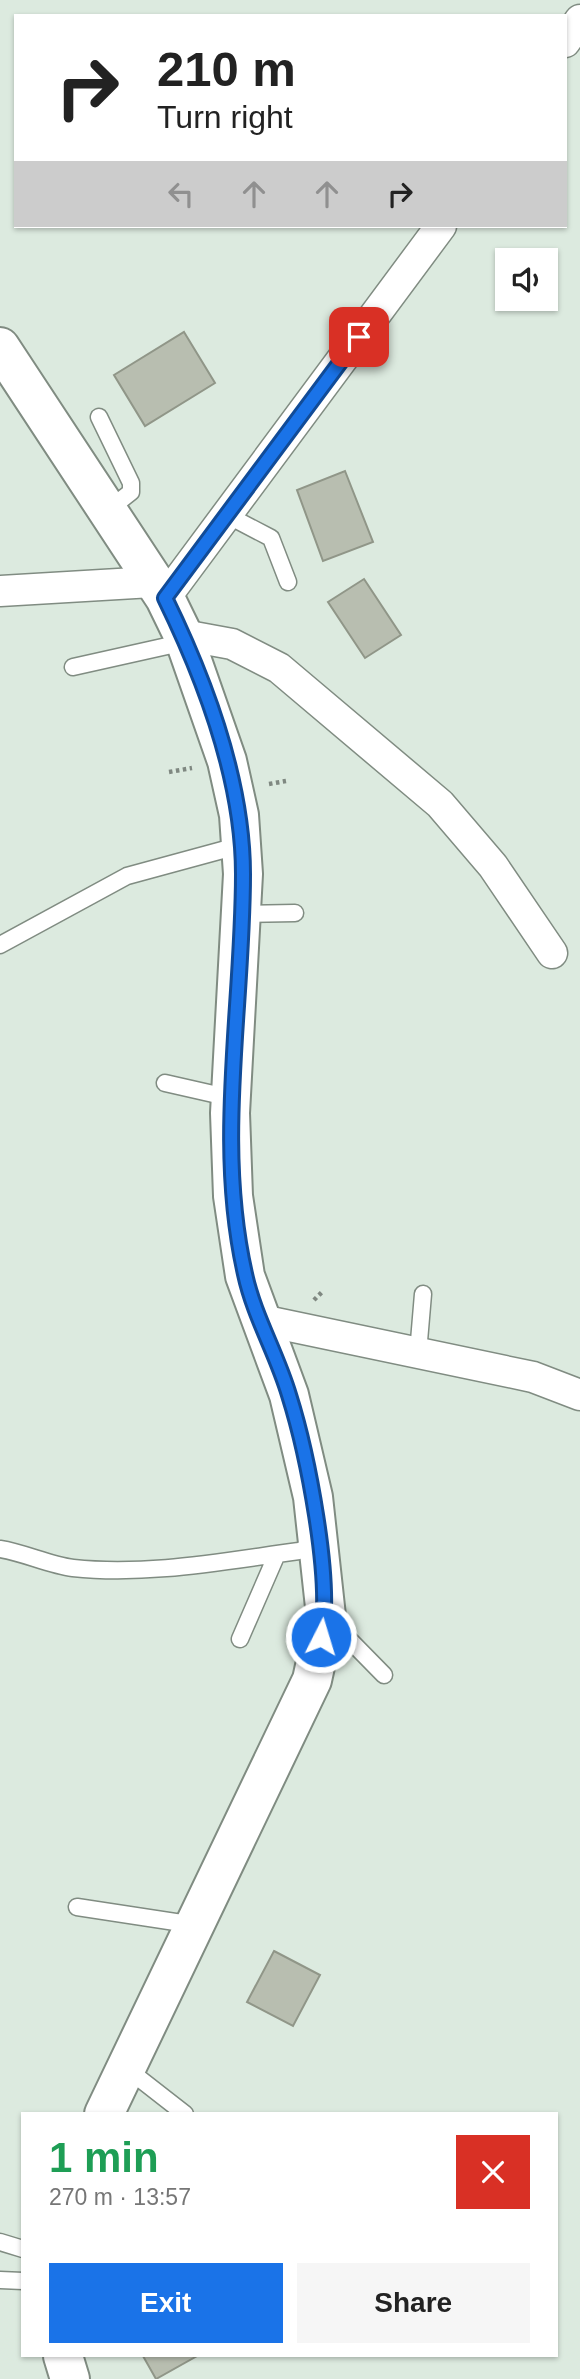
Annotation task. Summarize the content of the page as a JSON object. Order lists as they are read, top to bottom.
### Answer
{
  "page": {
    "turn": ["210 m", "Turn right"],
    "heading": ["1 min", "270 m · 13:57"],
    "buttons": ["Exit", "Share"]
  }
}
